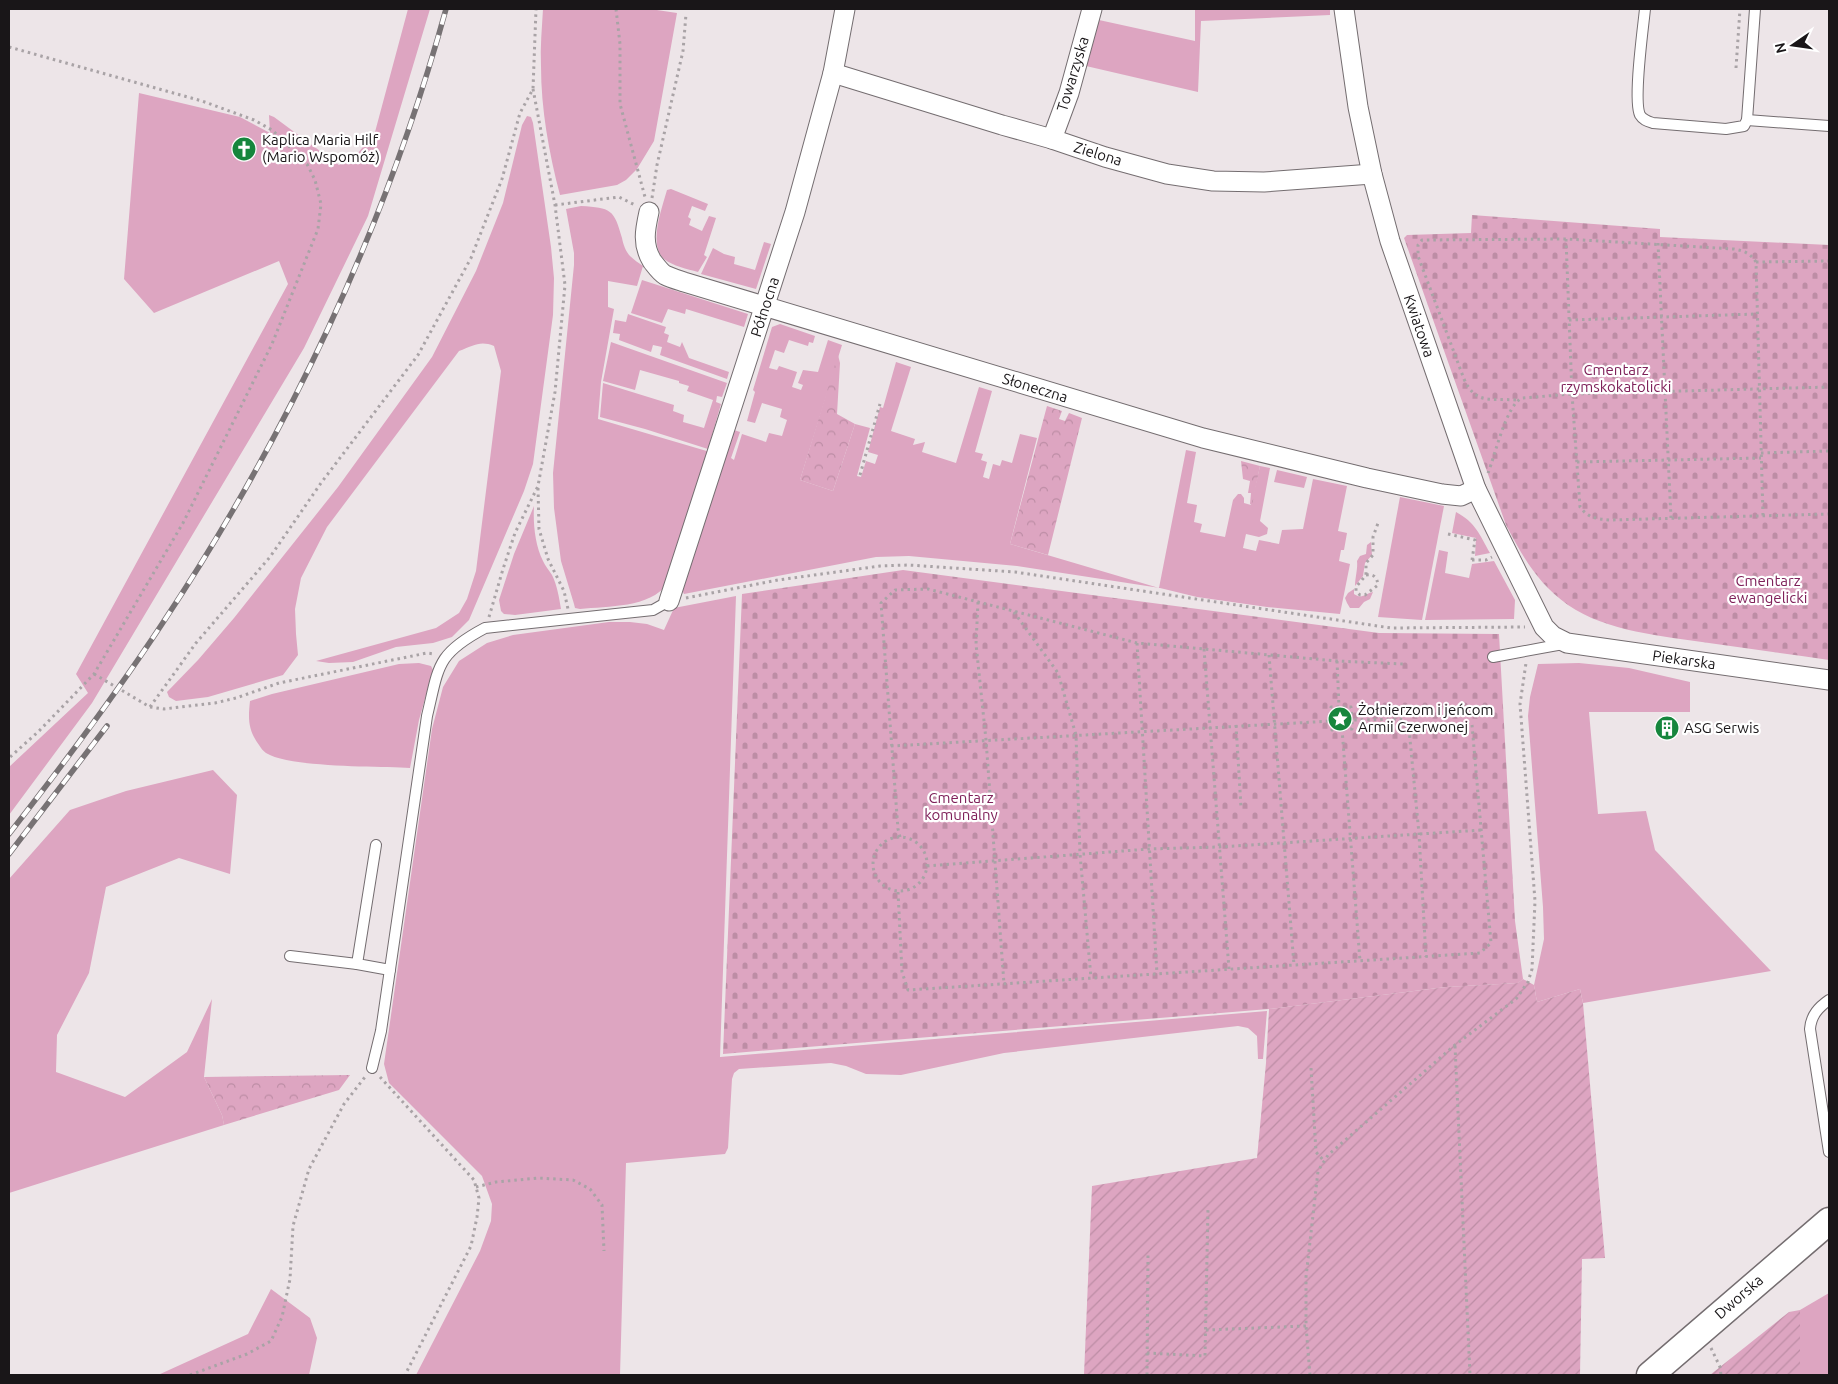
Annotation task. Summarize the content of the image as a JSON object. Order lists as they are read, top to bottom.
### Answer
{
  "streets": {
    "street": [
      "Towarzyska",
      "Zielona",
      "Północna",
      "Kwiatowa",
      "Słoneczna",
      "Piekarska",
      "Dworska"
    ]
  },
  "crossings": [
    ["Towarzyska", "Zielona"],
    ["Zielona", "Północna"],
    ["Zielona", "Kwiatowa"],
    ["Północna", "Słoneczna"],
    ["Kwiatowa", "Słoneczna"],
    ["Kwiatowa", "Piekarska"]
  ],
  "parks": ["Cmentarz rzymskokatolicki", "Cmentarz ewangelicki", "Cmentarz komunalny"],
  "places": {
    "church": ["Kaplica Maria Hilf (Mario Wspomóż)"],
    "place": ["Żołnierzom i jeńcom Armii Czerwonej"],
    "building": ["ASG Serwis"]
  },
  "north": "left"
}
